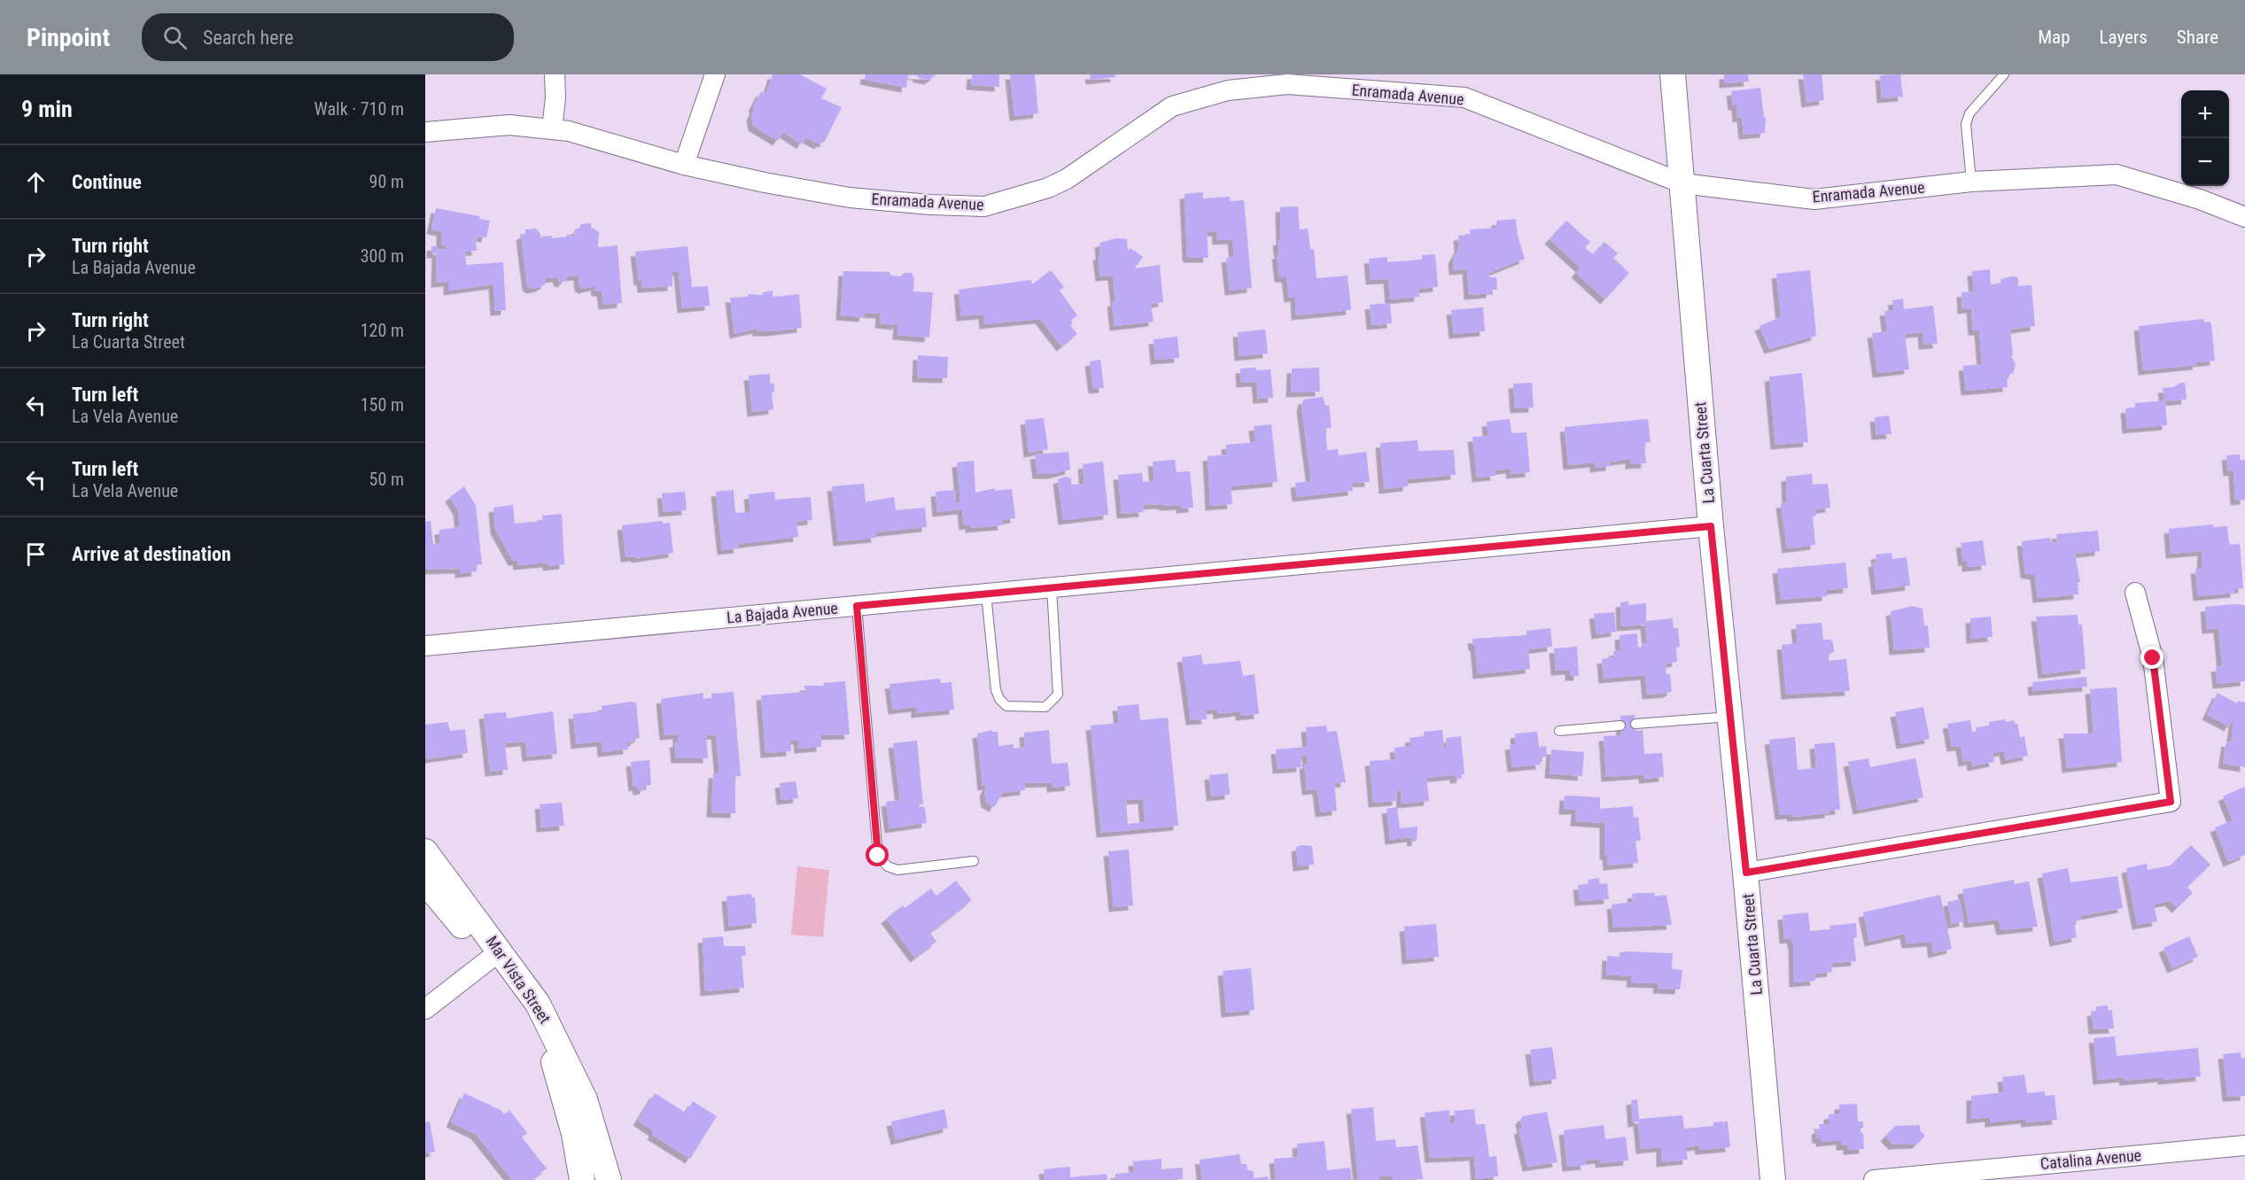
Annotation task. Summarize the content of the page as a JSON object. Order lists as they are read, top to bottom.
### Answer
{
  "streets": {
    "street": [
      "Enramada Avenue",
      "La Cuarta Street",
      "La Bajada Avenue",
      "Mar Vista Street",
      "Catalina Avenue"
    ]
  },
  "crossings": [
    ["Enramada Avenue", "La Cuarta Street"],
    ["La Cuarta Street", "La Bajada Avenue"]
  ],
  "page": {
    "header": "Pinpoint",
    "search": "Search here",
    "nav": ["Map", "Layers", "Share"],
    "heading": ["9 min", "Walk · 710 m"],
    "map_buttons": ["+", "−"],
    "list": [
      ["Continue", "90 m"],
      ["Turn right", "La Bajada Avenue", "300 m"],
      ["Turn right", "La Cuarta Street", "120 m"],
      ["Turn left", "La Vela Avenue", "150 m"],
      ["Turn left", "La Vela Avenue", "50 m"],
      "Arrive at destination"
    ]
  }
}
